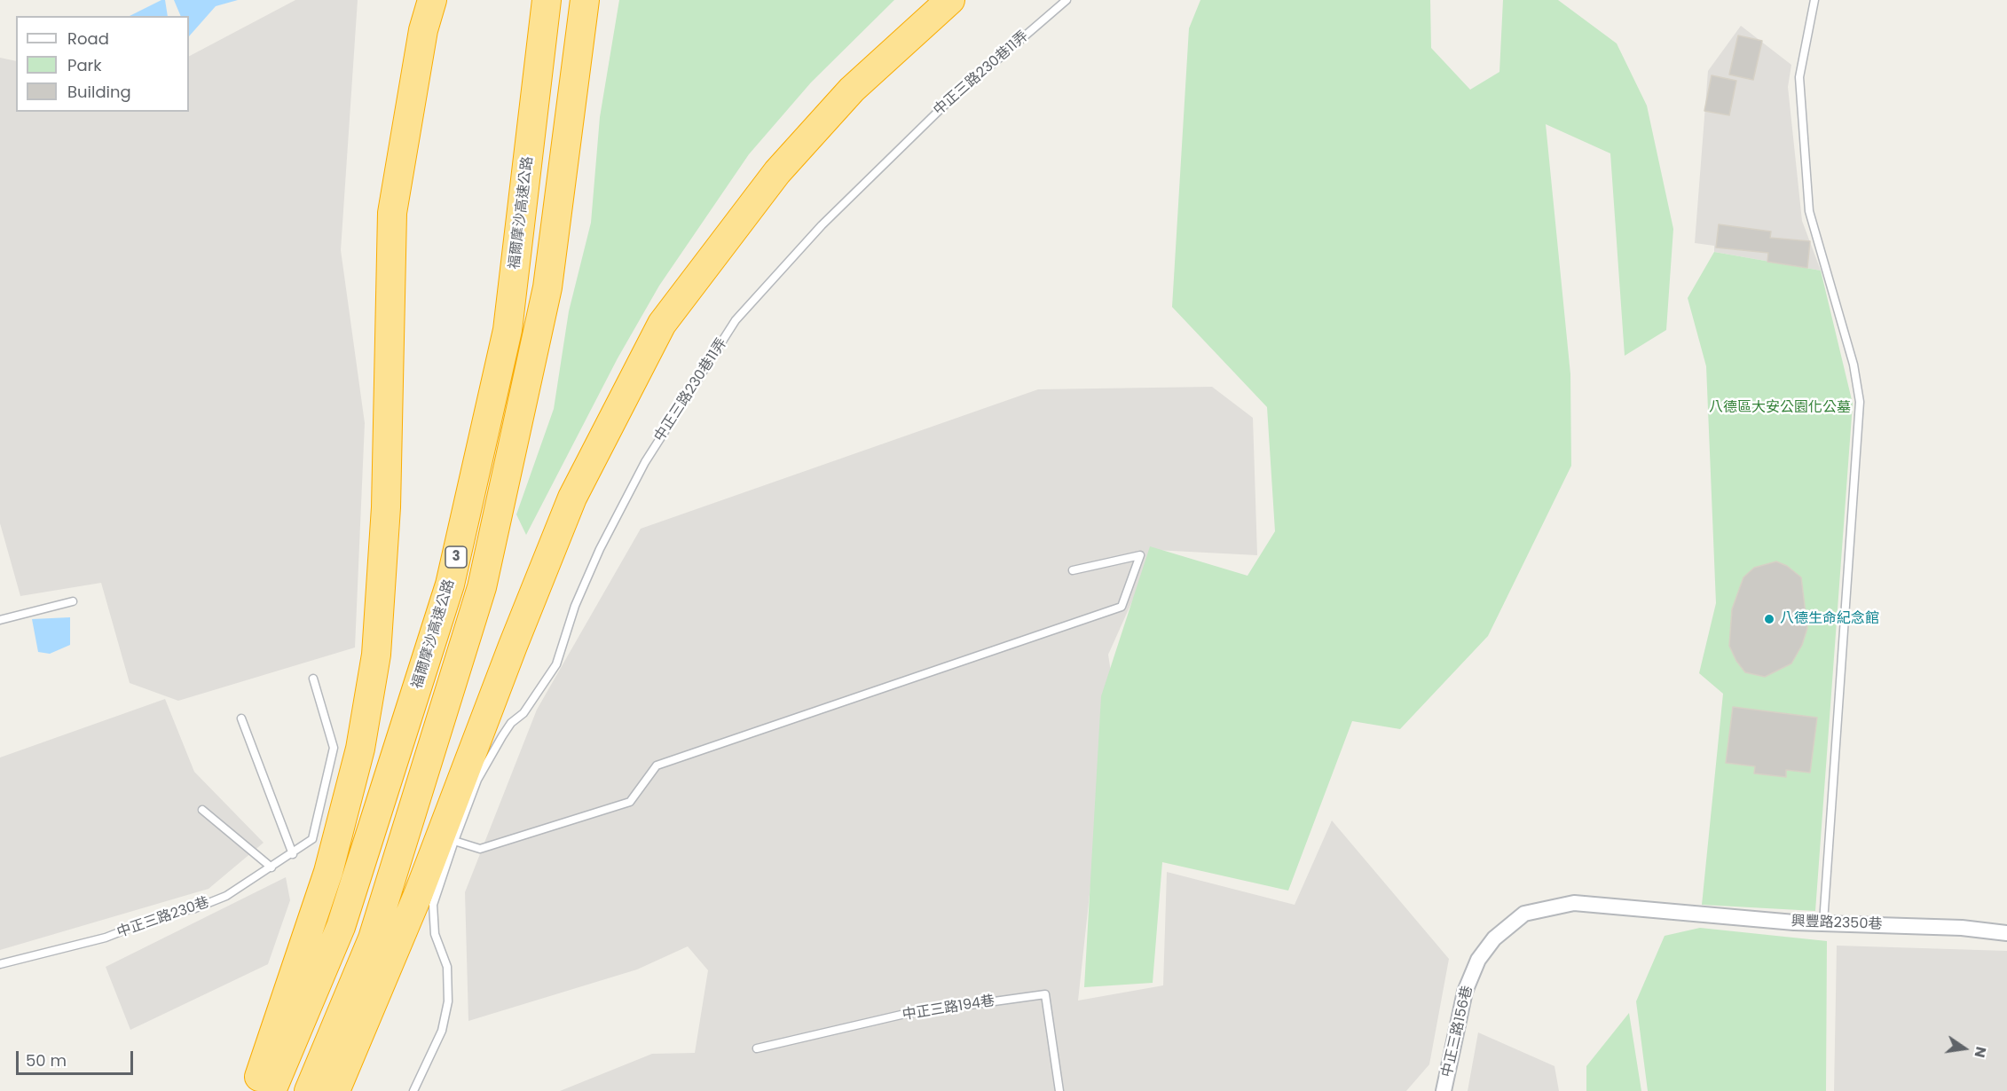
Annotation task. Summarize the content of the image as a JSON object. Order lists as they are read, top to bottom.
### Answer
{
  "streets": {
    "highway": ["福爾摩沙高速公路", "3"],
    "street": ["興豐路2350巷", "中正三路156巷"],
    "lane": ["中正三路230巷11弄", "中正三路230巷", "中正三路194巷"]
  },
  "crossings": [
    ["興豐路2350巷", "中正三路156巷"]
  ],
  "parks": ["八德區大安公園化公墓"],
  "places": ["八德生命紀念館"],
  "legend": ["Road", "Park", "Building"],
  "scale_bar": "50 m",
  "north": "right"
}
